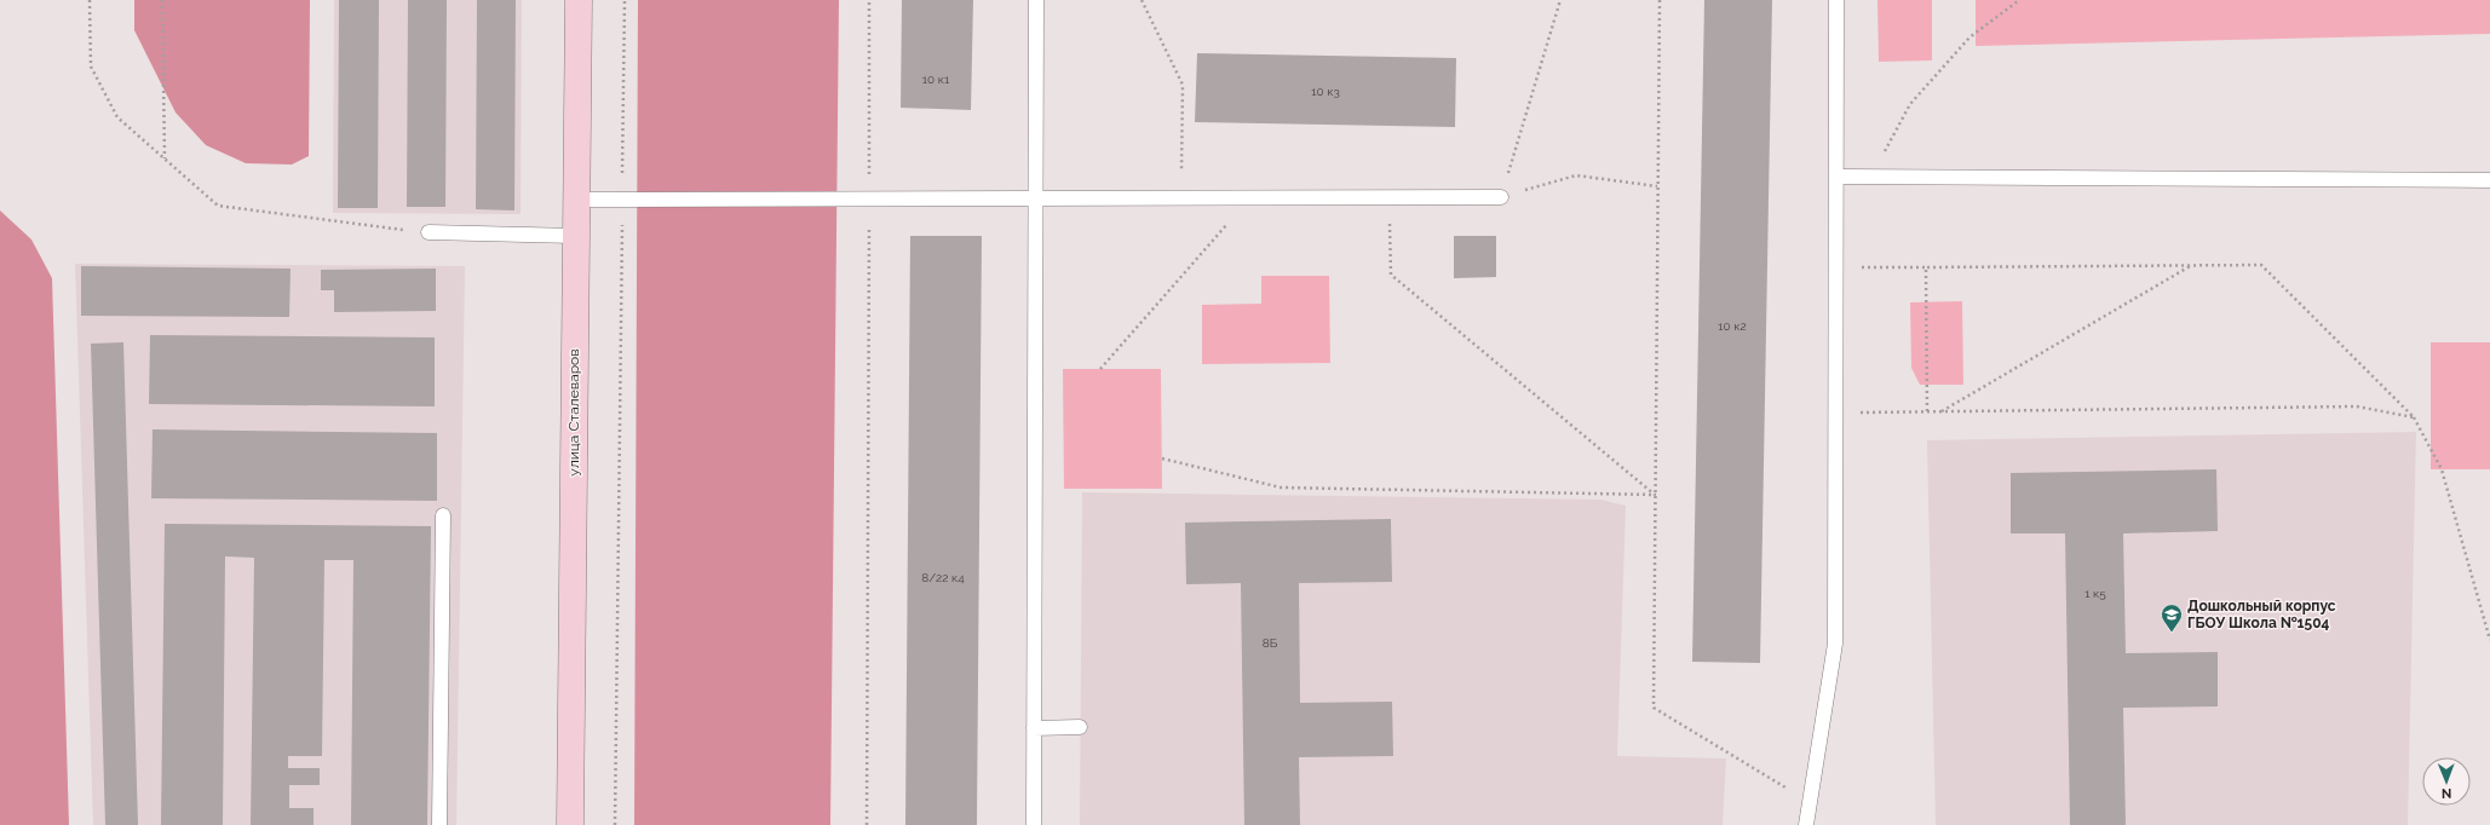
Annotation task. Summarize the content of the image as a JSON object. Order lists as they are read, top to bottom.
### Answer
{
  "streets": {
    "main road": ["улица Сталеваров"]
  },
  "places": {
    "school or university": ["Дошкольный корпус ГБОУ Школа №1504"]
  },
  "house_numbers": [
    "10 к1",
    "10 к3",
    "10 к2",
    "8/22 к4",
    "1 к5",
    "8Б"
  ],
  "north": "bottom"
}
